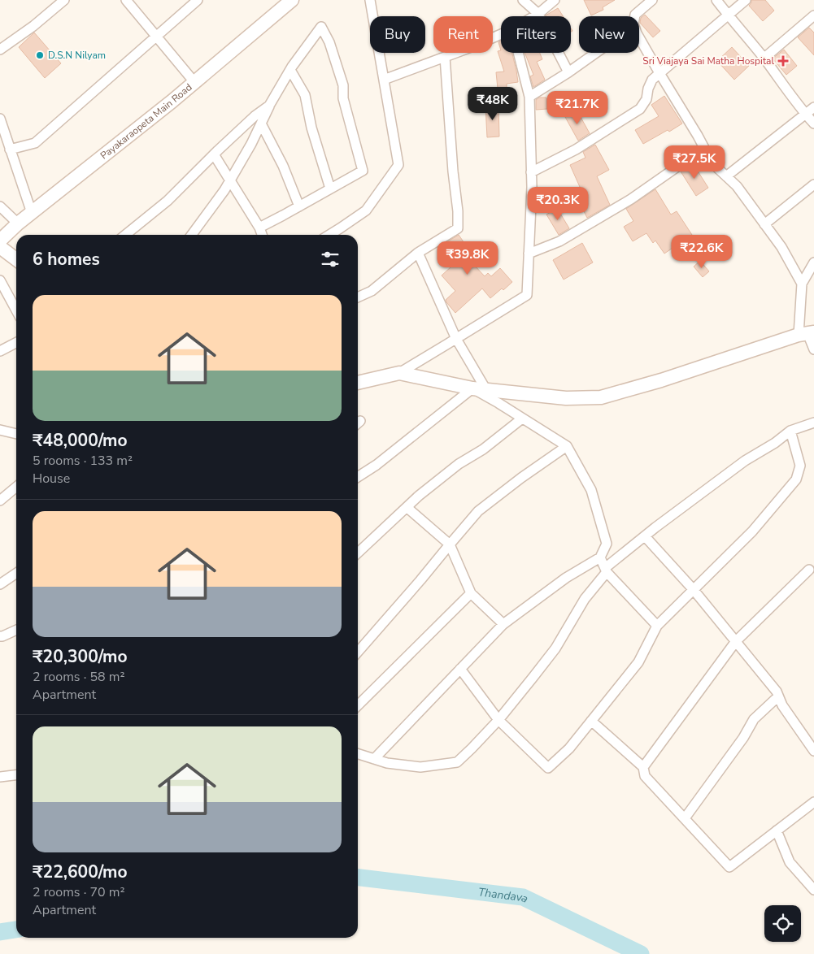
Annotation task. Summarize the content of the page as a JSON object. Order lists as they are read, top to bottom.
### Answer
{
  "streets": {
    "main road": ["Payakaraopeta Main Road"]
  },
  "water": ["Thandava"],
  "places": {
    "other": ["D.S.N Nilyam"],
    "health": ["Sri Viajaya Sai Matha Hospital"]
  },
  "page": {
    "chip": [
      "Buy",
      "Rent",
      "Filters",
      "New"
    ],
    "price": [
      "₹48K",
      "₹21.7K",
      "₹27.5K",
      "₹20.3K",
      "₹22.6K",
      "₹39.8K"
    ],
    "heading": "6 homes",
    "list": [
      {
        "name": "₹48,000/mo",
        "note": "5 rooms · 133 m² · House"
      },
      {
        "name": "₹20,300/mo",
        "note": "2 rooms · 58 m² · Apartment"
      },
      {
        "name": "₹22,600/mo",
        "note": "2 rooms · 70 m² · Apartment"
      }
    ]
  }
}
